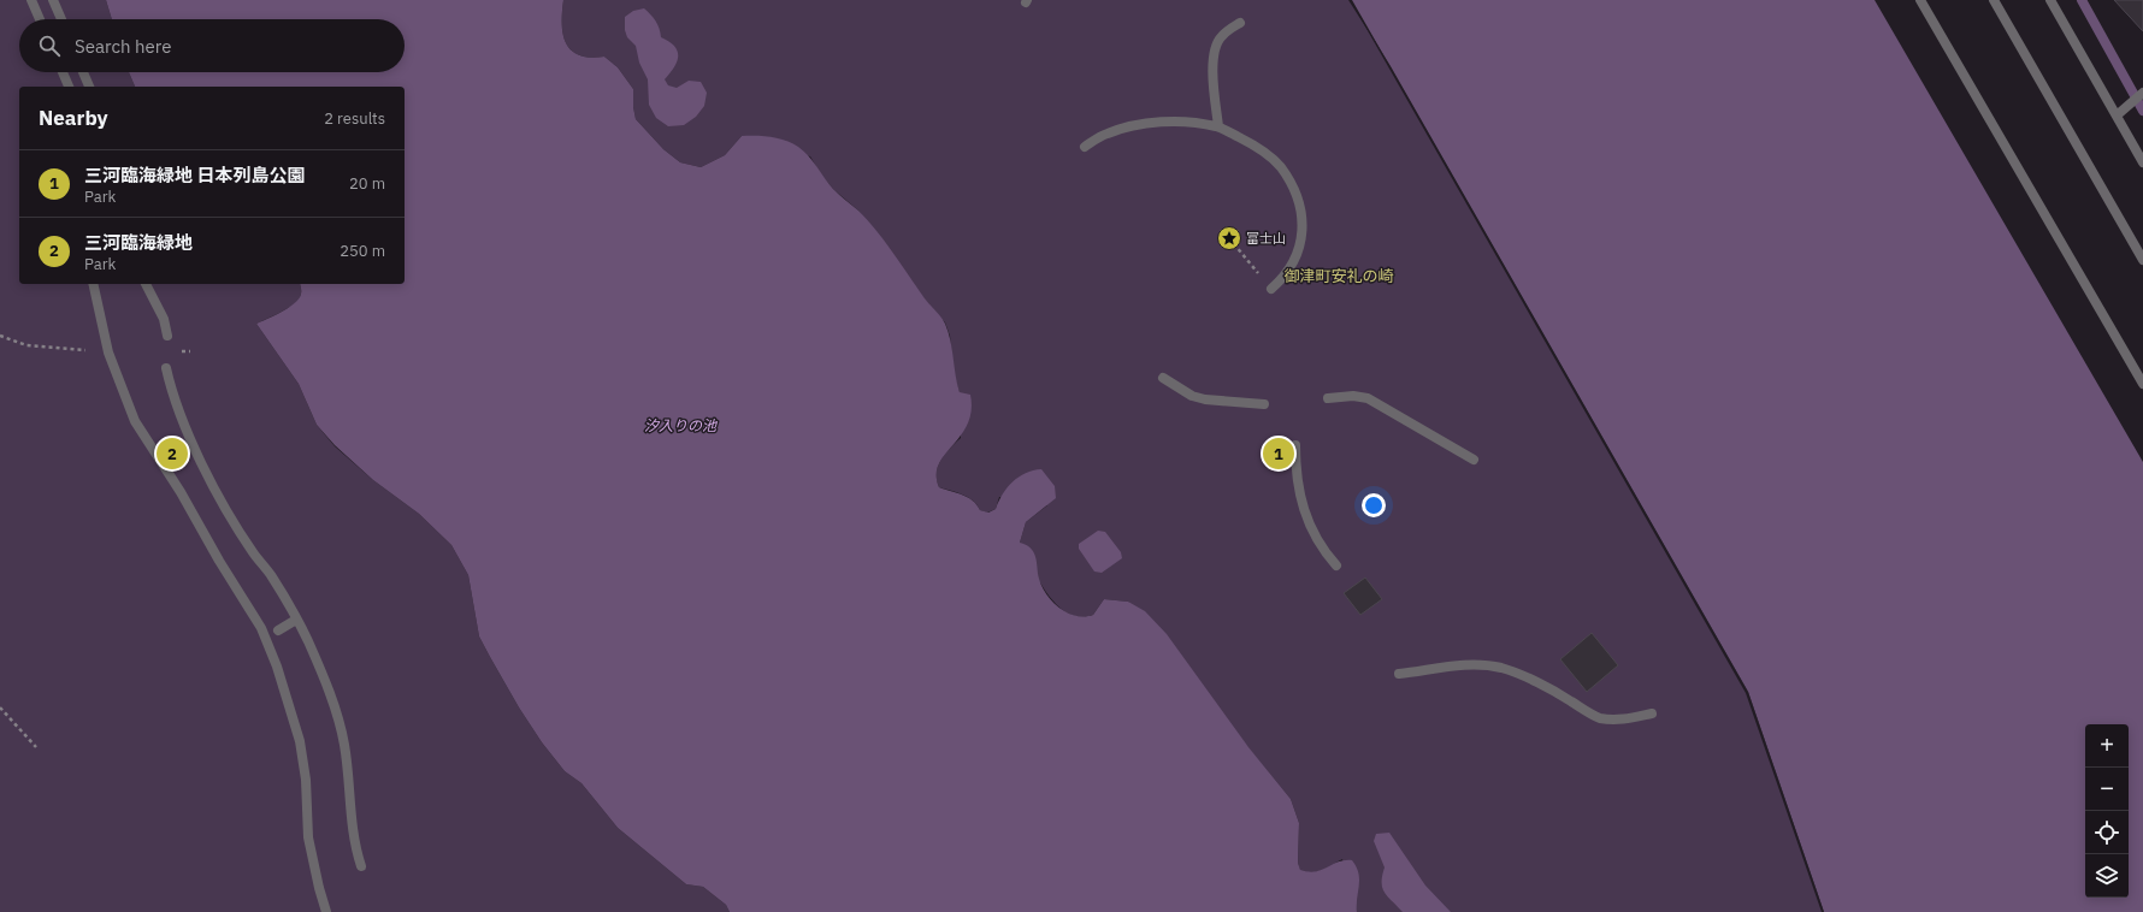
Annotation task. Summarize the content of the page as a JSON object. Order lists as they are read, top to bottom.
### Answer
{
  "districts": ["御津町安礼の崎"],
  "water": ["汐入りの池"],
  "places": {
    "place": ["富士山"]
  },
  "page": {
    "search": "Search here",
    "heading": ["Nearby", "2 results"],
    "list": [
      {
        "mark": "1",
        "name": "三河臨海緑地 日本列島公園",
        "note": "Park",
        "value": "20 m"
      },
      {
        "mark": "2",
        "name": "三河臨海緑地",
        "note": "Park",
        "value": "250 m"
      }
    ],
    "pins": ["1", "2"],
    "map_buttons": ["+", "−"]
  }
}
